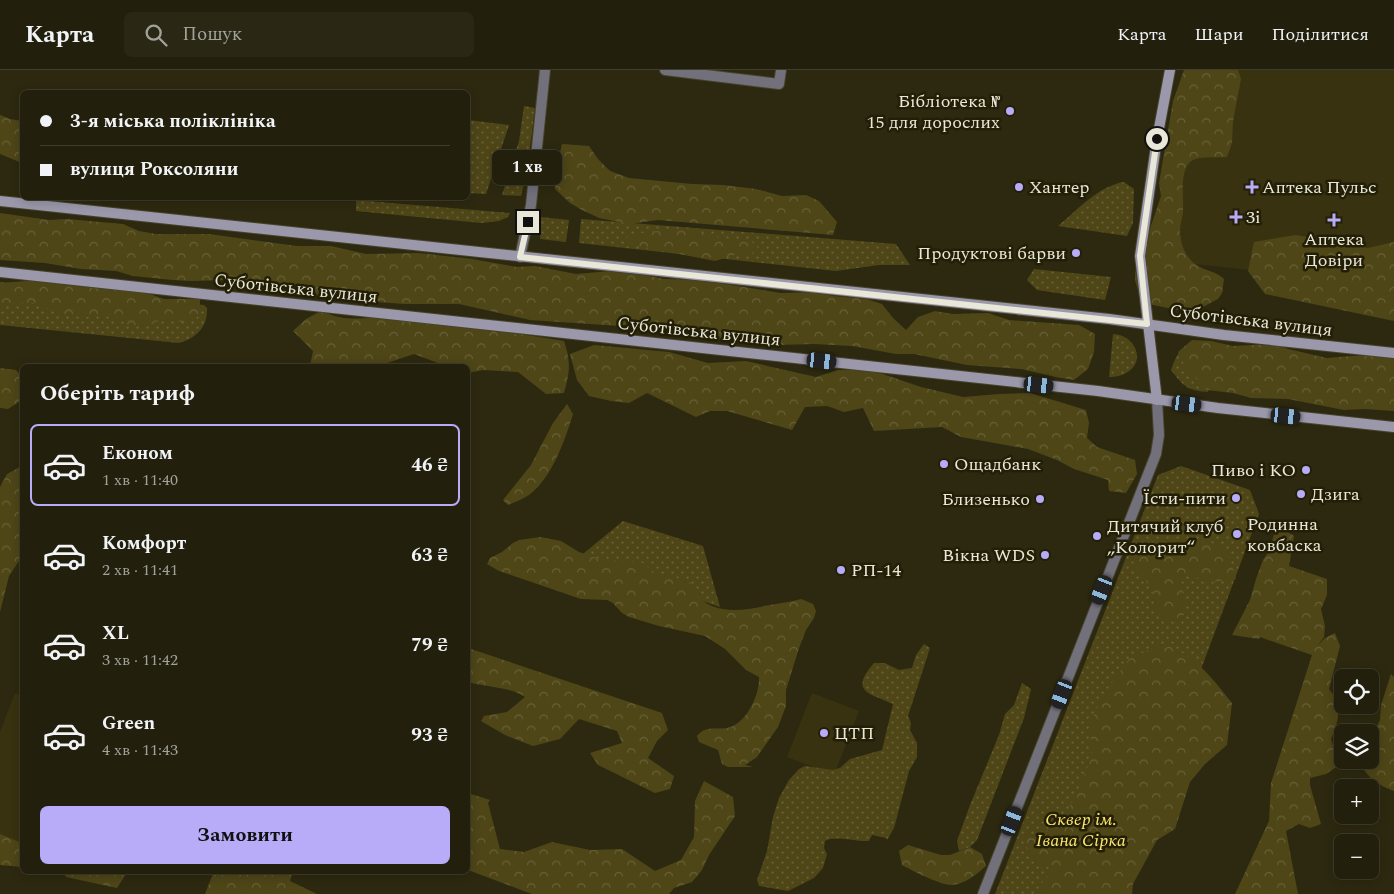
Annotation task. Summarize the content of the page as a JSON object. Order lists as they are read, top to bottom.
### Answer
{
  "streets": {
    "street": ["Суботівська вулиця"]
  },
  "parks": ["Сквер ім. Івана Сірка"],
  "places": {
    "other": [
      "Бібліотека № 15 для дорослих",
      "Хантер",
      "Продуктові барви",
      "Ощадбанк",
      "Пиво і КО",
      "Дзига",
      "Їсти-пити",
      "Близенько",
      "Родинна ковбаска",
      "Дитячий клуб „Колорит“",
      "Вікна WDS",
      "РП-14",
      "ЦТП"
    ],
    "health": ["Аптека Пульс", "3і", "Аптека Довіри"]
  },
  "page": {
    "header": "Карта",
    "search": "Пошук",
    "nav": ["Карта", "Шари", "Поділитися"],
    "banner": ["3-я міська поліклініка", "вулиця Роксоляни"],
    "bubble": "1 хв",
    "heading": "Оберіть тариф",
    "list": [
      {
        "name": "Економ",
        "note": "1 хв · 11:40",
        "value": "46 ₴"
      },
      {
        "name": "Комфорт",
        "note": "2 хв · 11:41",
        "value": "63 ₴"
      },
      {
        "name": "XL",
        "note": "3 хв · 11:42",
        "value": "79 ₴"
      },
      {
        "name": "Green",
        "note": "4 хв · 11:43",
        "value": "93 ₴"
      }
    ],
    "map_buttons": ["+", "−"],
    "buttons": "Замовити"
  }
}
